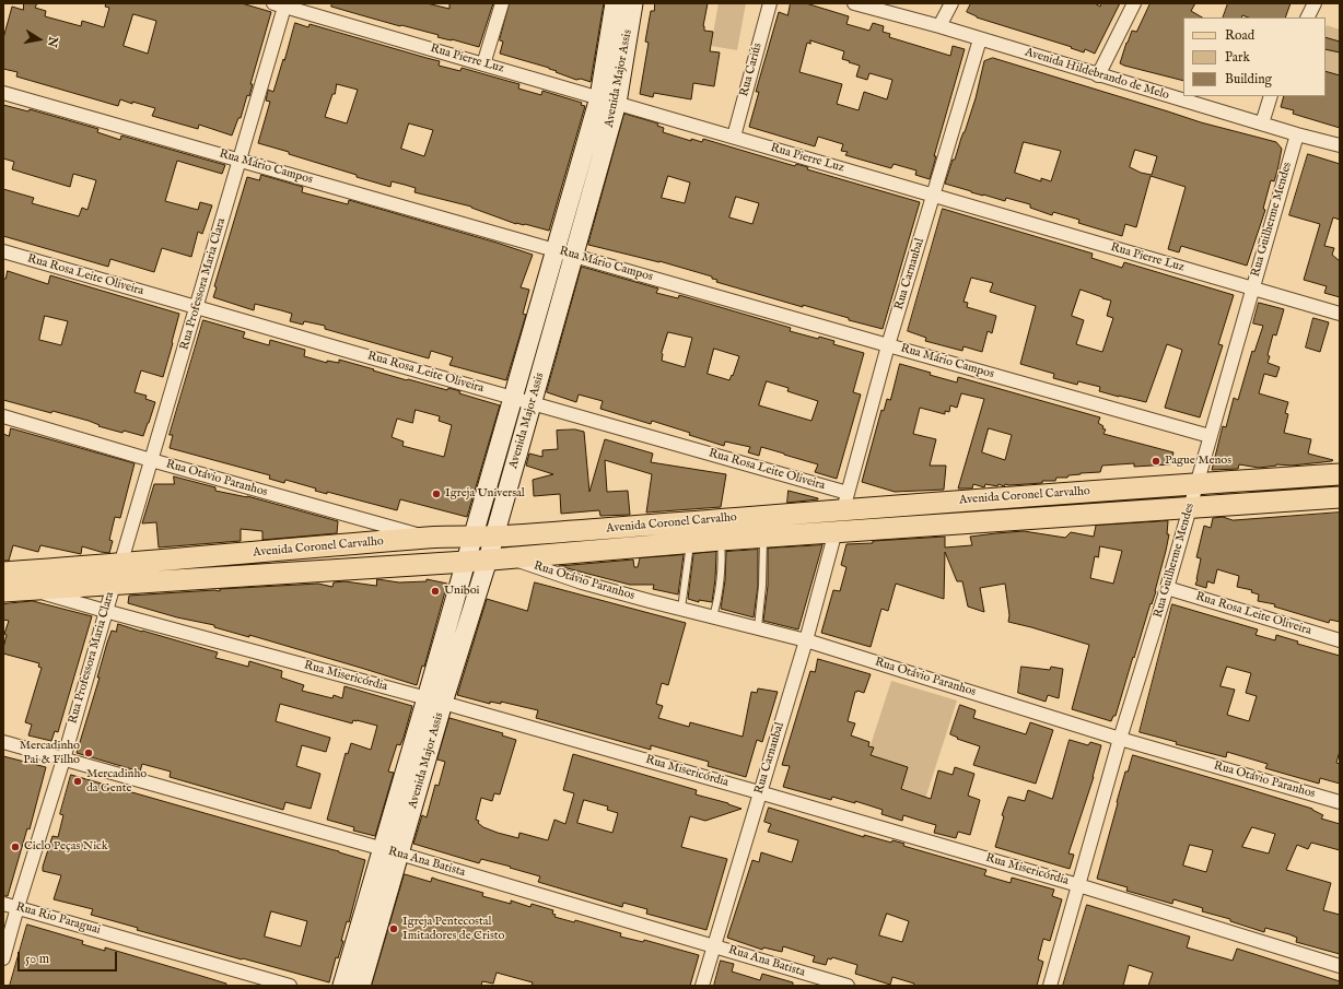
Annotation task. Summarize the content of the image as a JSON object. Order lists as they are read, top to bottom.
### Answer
{
  "streets": {
    "main road": ["Avenida Coronel Carvalho"],
    "street": [
      "Rua Pierre Luz",
      "Rua Cariús",
      "Avenida Hildebrando de Melo",
      "Avenida Major Assis",
      "Rua Mário Campos",
      "Rua Guilherme Mendes",
      "Rua Carnaubal",
      "Rua Rosa Leite Oliveira",
      "Rua Professora Maria Clara",
      "Rua Otávio Paranhos",
      "Rua Misericórdia",
      "Rua Ana Batista",
      "Rua Rio Paraguai"
    ]
  },
  "crossings": [
    ["Rua Pierre Luz", "Rua Cariús"],
    ["Rua Pierre Luz", "Avenida Major Assis"],
    ["Rua Pierre Luz", "Rua Guilherme Mendes"],
    ["Rua Pierre Luz", "Rua Carnaubal"],
    ["Rua Pierre Luz", "Rua Professora Maria Clara"],
    ["Avenida Hildebrando de Melo", "Rua Guilherme Mendes"],
    ["Avenida Hildebrando de Melo", "Rua Carnaubal"],
    ["Avenida Major Assis", "Rua Mário Campos"],
    ["Avenida Major Assis", "Rua Rosa Leite Oliveira"],
    ["Avenida Major Assis", "Avenida Coronel Carvalho"],
    ["Avenida Major Assis", "Rua Misericórdia"],
    ["Avenida Major Assis", "Rua Ana Batista"],
    ["Rua Mário Campos", "Rua Guilherme Mendes"],
    ["Rua Mário Campos", "Rua Carnaubal"],
    ["Rua Mário Campos", "Rua Professora Maria Clara"],
    ["Rua Guilherme Mendes", "Rua Rosa Leite Oliveira"],
    ["Rua Guilherme Mendes", "Rua Otávio Paranhos"],
    ["Rua Guilherme Mendes", "Avenida Coronel Carvalho"],
    ["Rua Guilherme Mendes", "Rua Misericórdia"],
    ["Rua Carnaubal", "Rua Rosa Leite Oliveira"],
    ["Rua Carnaubal", "Rua Otávio Paranhos"],
    ["Rua Carnaubal", "Avenida Coronel Carvalho"],
    ["Rua Carnaubal", "Rua Misericórdia"],
    ["Rua Carnaubal", "Rua Ana Batista"],
    ["Rua Rosa Leite Oliveira", "Rua Professora Maria Clara"],
    ["Rua Rosa Leite Oliveira", "Avenida Coronel Carvalho"],
    ["Rua Professora Maria Clara", "Rua Otávio Paranhos"],
    ["Rua Professora Maria Clara", "Avenida Coronel Carvalho"],
    ["Rua Professora Maria Clara", "Rua Misericórdia"],
    ["Rua Professora Maria Clara", "Rua Ana Batista"],
    ["Rua Professora Maria Clara", "Rua Rio Paraguai"],
    ["Rua Otávio Paranhos", "Avenida Coronel Carvalho"],
    ["Avenida Coronel Carvalho", "Rua Misericórdia"]
  ],
  "places": [
    "Pague Menos",
    "Igreja Universal",
    "Uniboi",
    "Mercadinho Pai & Filho",
    "Mercadinho da Gente",
    "Ciclo Peças Nick",
    "Igreja Pentecostal Imitadores de Cristo"
  ],
  "legend": ["Road", "Park", "Building"],
  "scale_bar": "50 m",
  "north": "right"
}
